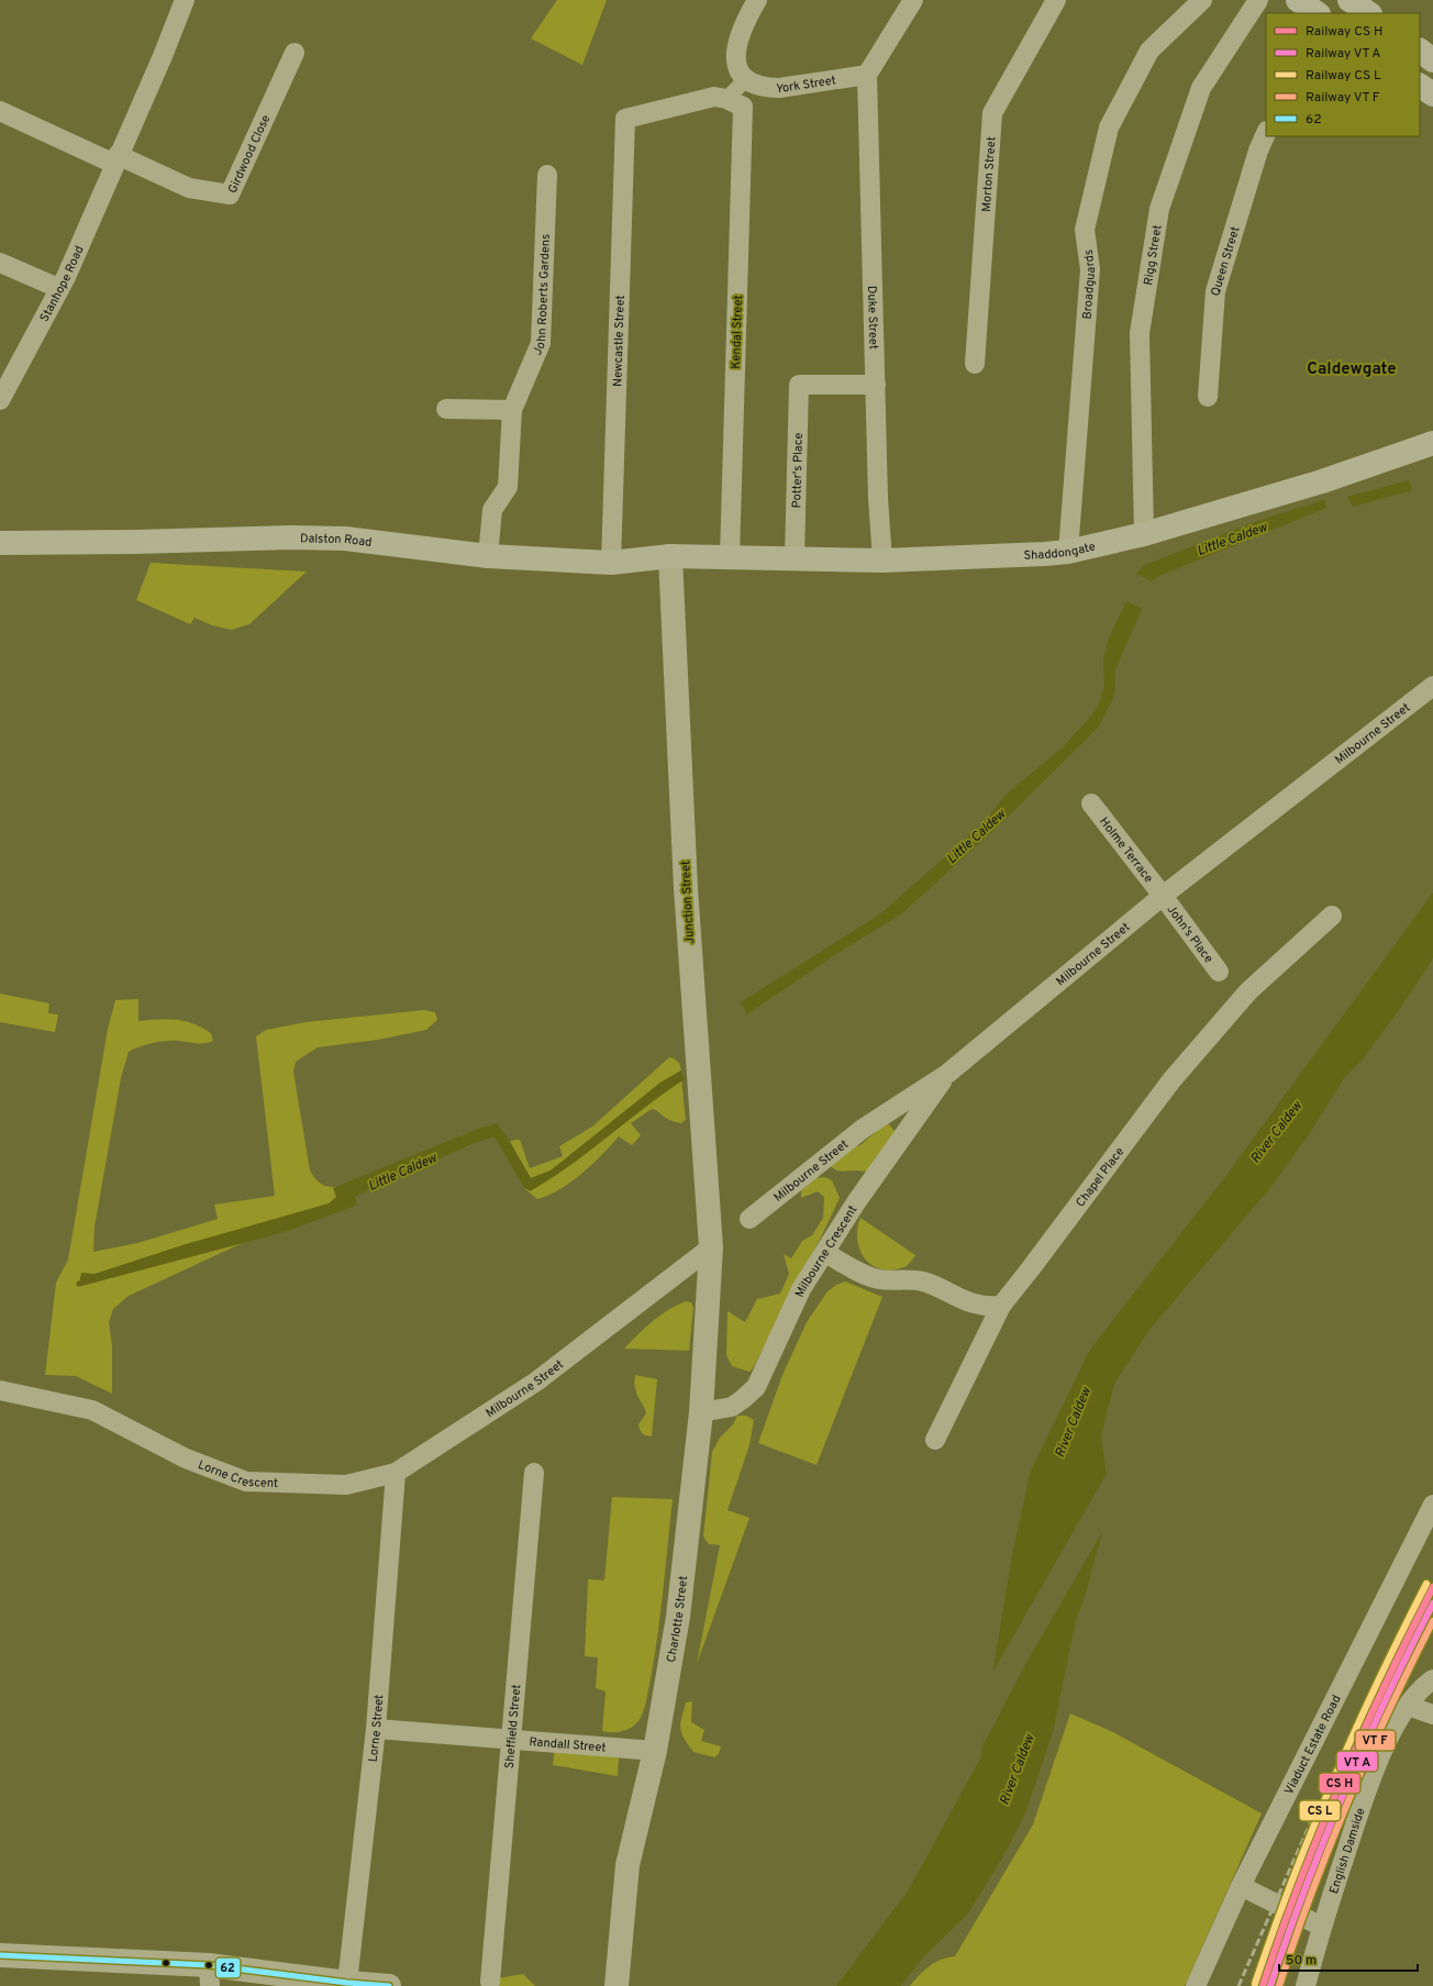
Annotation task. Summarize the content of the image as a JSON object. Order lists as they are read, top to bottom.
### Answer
{
  "streets": {
    "main road": ["Dalston Road", "Shaddongate"],
    "street": [
      "York Street",
      "Girdwood Close",
      "Morton Street",
      "Rigg Street",
      "Queen Street",
      "Stanhope Road",
      "Broadguards",
      "John Roberts Gardens",
      "Duke Street",
      "Kendal Street",
      "Newcastle Street",
      "Potter's Place",
      "Milbourne Street",
      "Holme Terrace",
      "Junction Street",
      "John's Place",
      "Chapel Place",
      "Milbourne Crescent",
      "Lorne Crescent",
      "Charlotte Street",
      "Sheffield Street",
      "Lorne Street",
      "Randall Street",
      "Viaduct Estate Road",
      "English Damside"
    ]
  },
  "crossings": [
    ["York Street", "Duke Street"],
    ["Girdwood Close", "Stanhope Road"],
    ["Rigg Street", "Shaddongate"],
    ["Broadguards", "Shaddongate"],
    ["John Roberts Gardens", "Dalston Road"],
    ["Duke Street", "Potter's Place"],
    ["Duke Street", "Shaddongate"],
    ["Kendal Street", "Newcastle Street"],
    ["Kendal Street", "Shaddongate"],
    ["Newcastle Street", "Dalston Road"],
    ["Potter's Place", "Shaddongate"],
    ["Dalston Road", "Shaddongate"],
    ["Dalston Road", "Junction Street"],
    ["Shaddongate", "Junction Street"],
    ["Milbourne Street", "Holme Terrace"],
    ["Milbourne Street", "Junction Street"],
    ["Milbourne Street", "John's Place"],
    ["Milbourne Street", "Milbourne Crescent"],
    ["Milbourne Street", "Lorne Crescent"],
    ["Milbourne Street", "Charlotte Street"],
    ["Milbourne Street", "Lorne Street"],
    ["Holme Terrace", "John's Place"],
    ["Junction Street", "Charlotte Street"],
    ["Milbourne Crescent", "Charlotte Street"],
    ["Lorne Crescent", "Lorne Street"],
    ["Charlotte Street", "Randall Street"],
    ["Sheffield Street", "Randall Street"],
    ["Lorne Street", "Randall Street"]
  ],
  "districts": ["Caldewgate"],
  "water": ["Little Caldew", "River Caldew"],
  "lines": ["transit line 62"],
  "legend": [
    "Railway CS H",
    "Railway VT A",
    "Railway CS L",
    "Railway VT F",
    "62"
  ],
  "scale_bar": "50 m"
}
